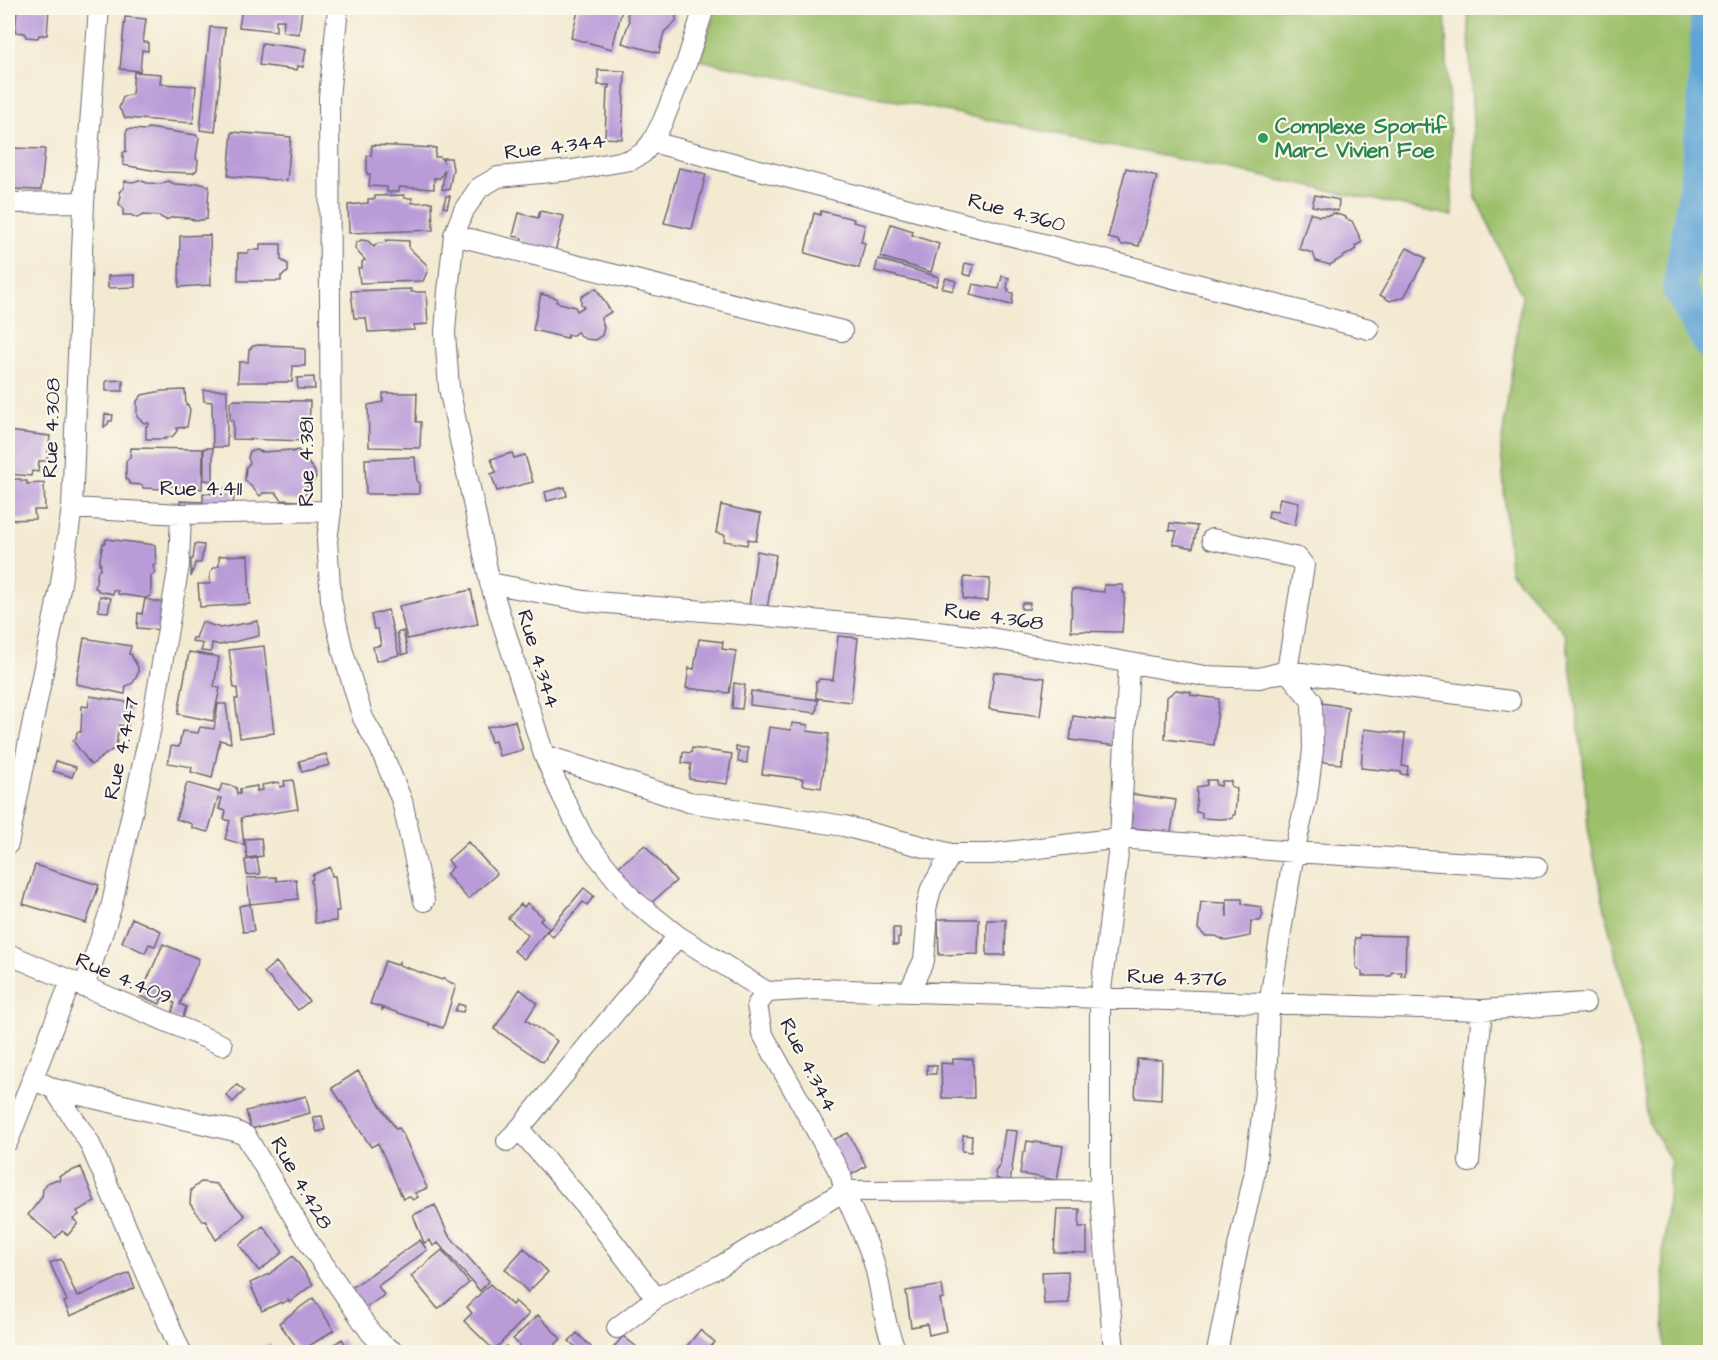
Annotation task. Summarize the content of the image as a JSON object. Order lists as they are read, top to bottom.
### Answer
{
  "streets": {
    "street": [
      "Rue 4.344",
      "Rue 4.360",
      "Rue 4.308",
      "Rue 4.381",
      "Rue 4.411",
      "Rue 4.368",
      "Rue 4.447",
      "Rue 4.376",
      "Rue 4.409",
      "Rue 4.428"
    ]
  },
  "crossings": [
    ["Rue 4.344", "Rue 4.360"],
    ["Rue 4.344", "Rue 4.368"],
    ["Rue 4.344", "Rue 4.376"],
    ["Rue 4.308", "Rue 4.411"],
    ["Rue 4.381", "Rue 4.411"],
    ["Rue 4.411", "Rue 4.447"],
    ["Rue 4.447", "Rue 4.409"],
    ["Rue 4.447", "Rue 4.428"]
  ],
  "places": ["Complexe Sportif Marc Vivien Foe"]
}
